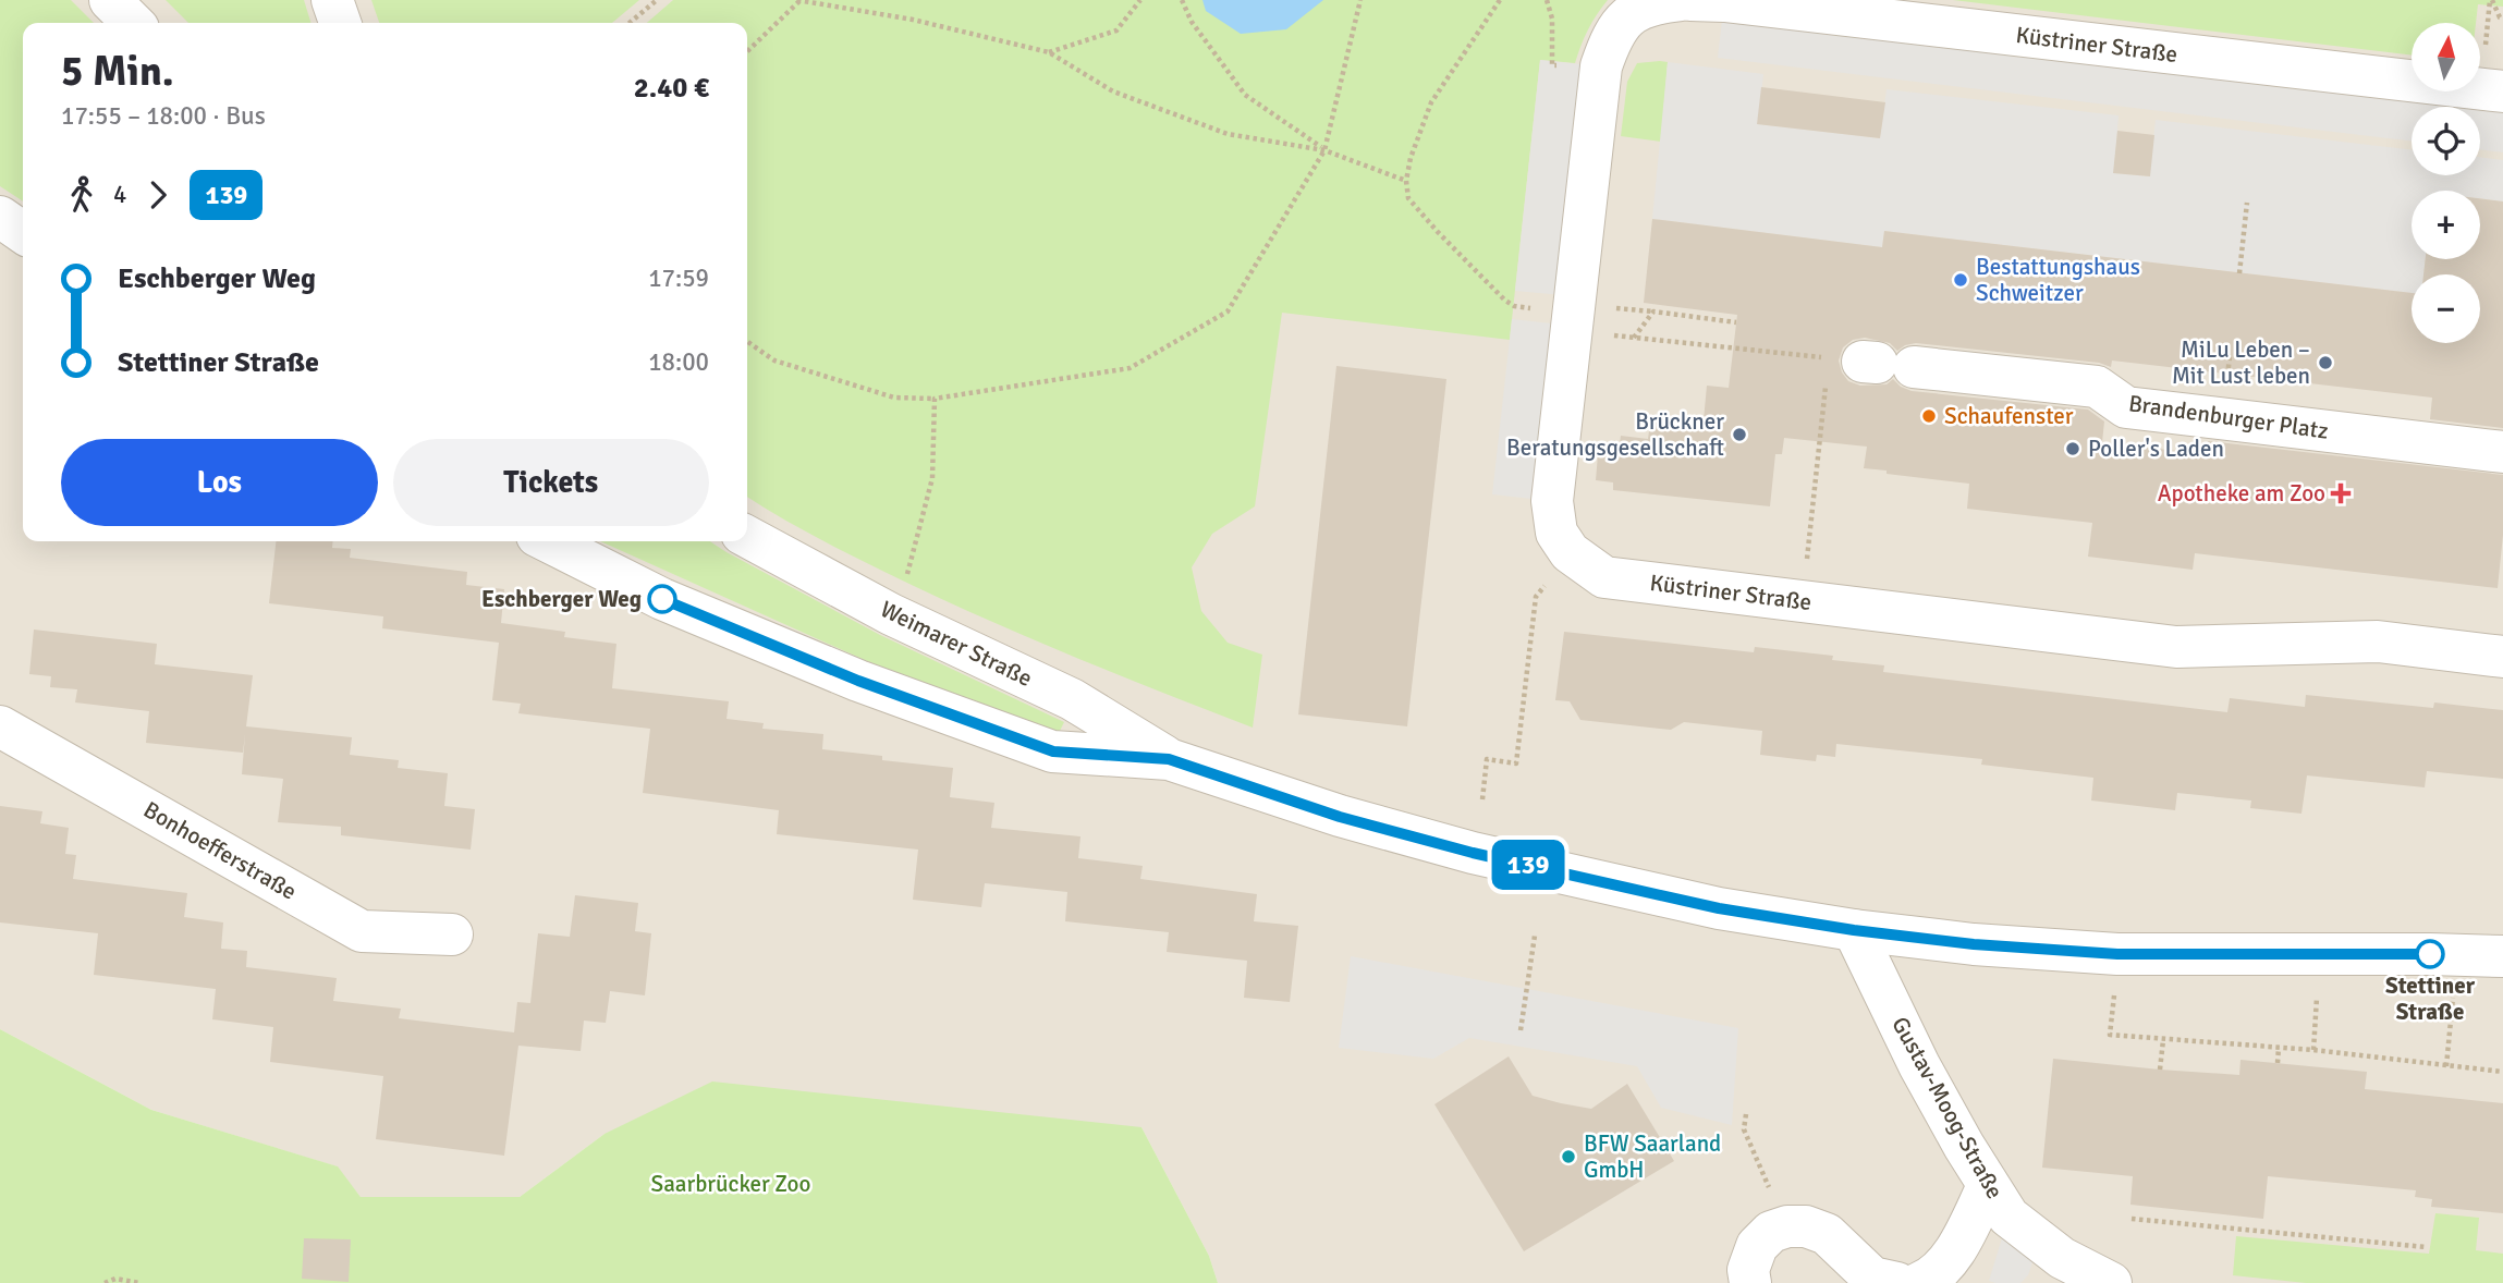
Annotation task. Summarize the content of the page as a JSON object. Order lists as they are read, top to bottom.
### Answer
{
  "streets": {
    "street": [
      "Küstriner Straße",
      "Brandenburger Platz",
      "Weimarer Straße",
      "Bonhoefferstraße",
      "Gustav-Moog-Straße"
    ]
  },
  "parks": ["Saarbrücker Zoo"],
  "places": {
    "other": [
      "Bestattungshaus Schweitzer",
      "MiLu Leben – Mit Lust leben",
      "Schaufenster",
      "Brückner Beratungsgesellschaft",
      "Poller's Laden",
      "Eschberger Weg",
      "Stettiner Straße",
      "BFW Saarland GmbH"
    ],
    "health": ["Apotheke am Zoo"]
  },
  "lines": ["bus line 139"],
  "north": "top",
  "page": {
    "on_map": "139",
    "map_buttons": ["+", "−"],
    "heading": ["5 Min.", "17:55 – 18:00 · Bus", "2.40 €"],
    "legs": ["4", "139"],
    "list": [
      {
        "name": "Eschberger Weg",
        "value": "17:59"
      },
      {
        "name": "Stettiner Straße",
        "value": "18:00"
      }
    ],
    "buttons": ["Los", "Tickets"]
  }
}
